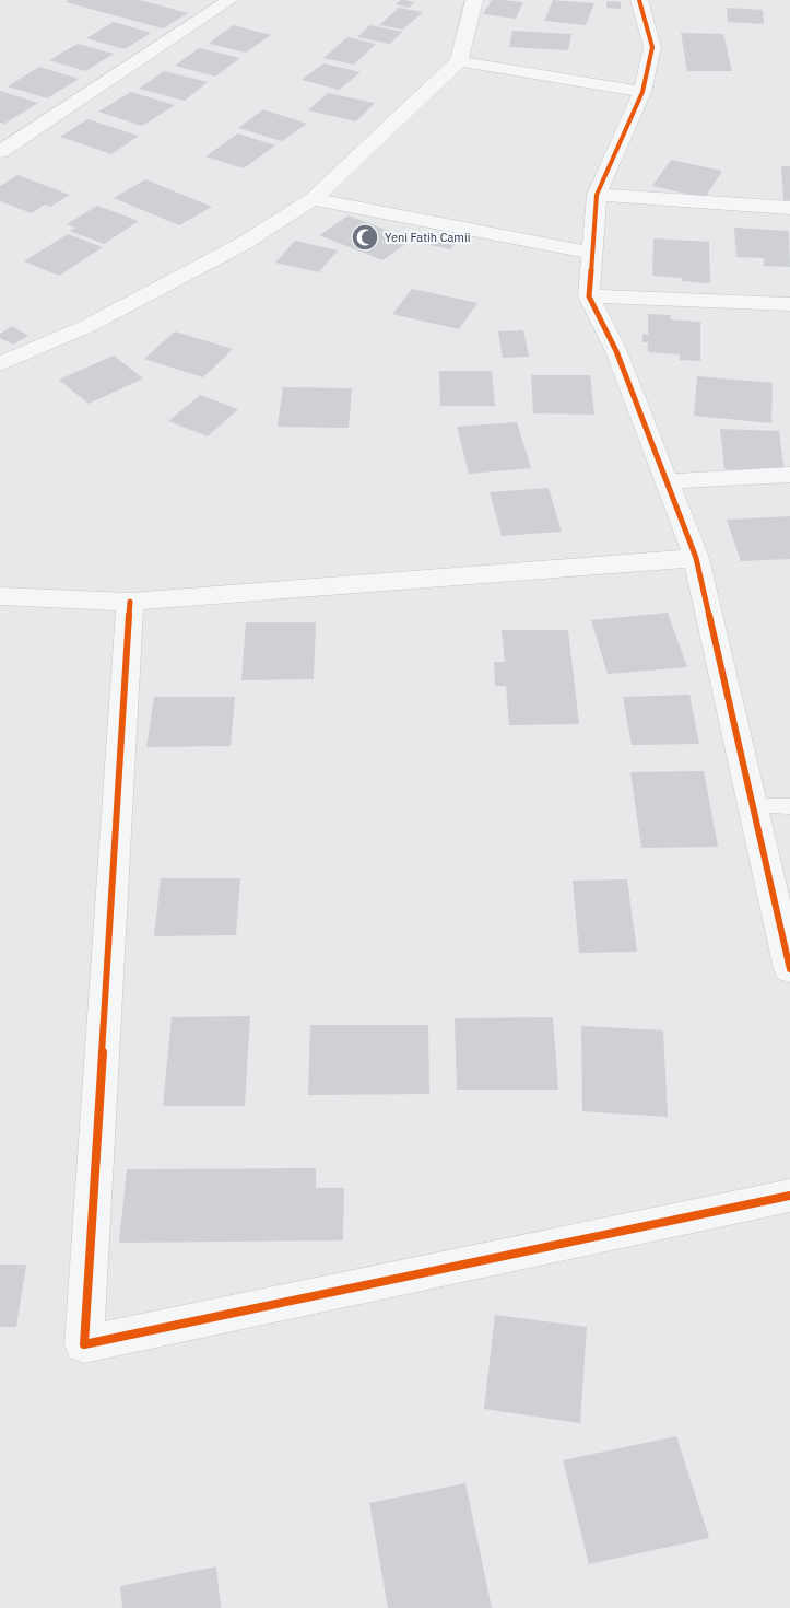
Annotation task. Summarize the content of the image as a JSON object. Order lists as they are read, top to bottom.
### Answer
{
  "places": {
    "mosque": ["Yeni Fatih Camii"]
  }
}
